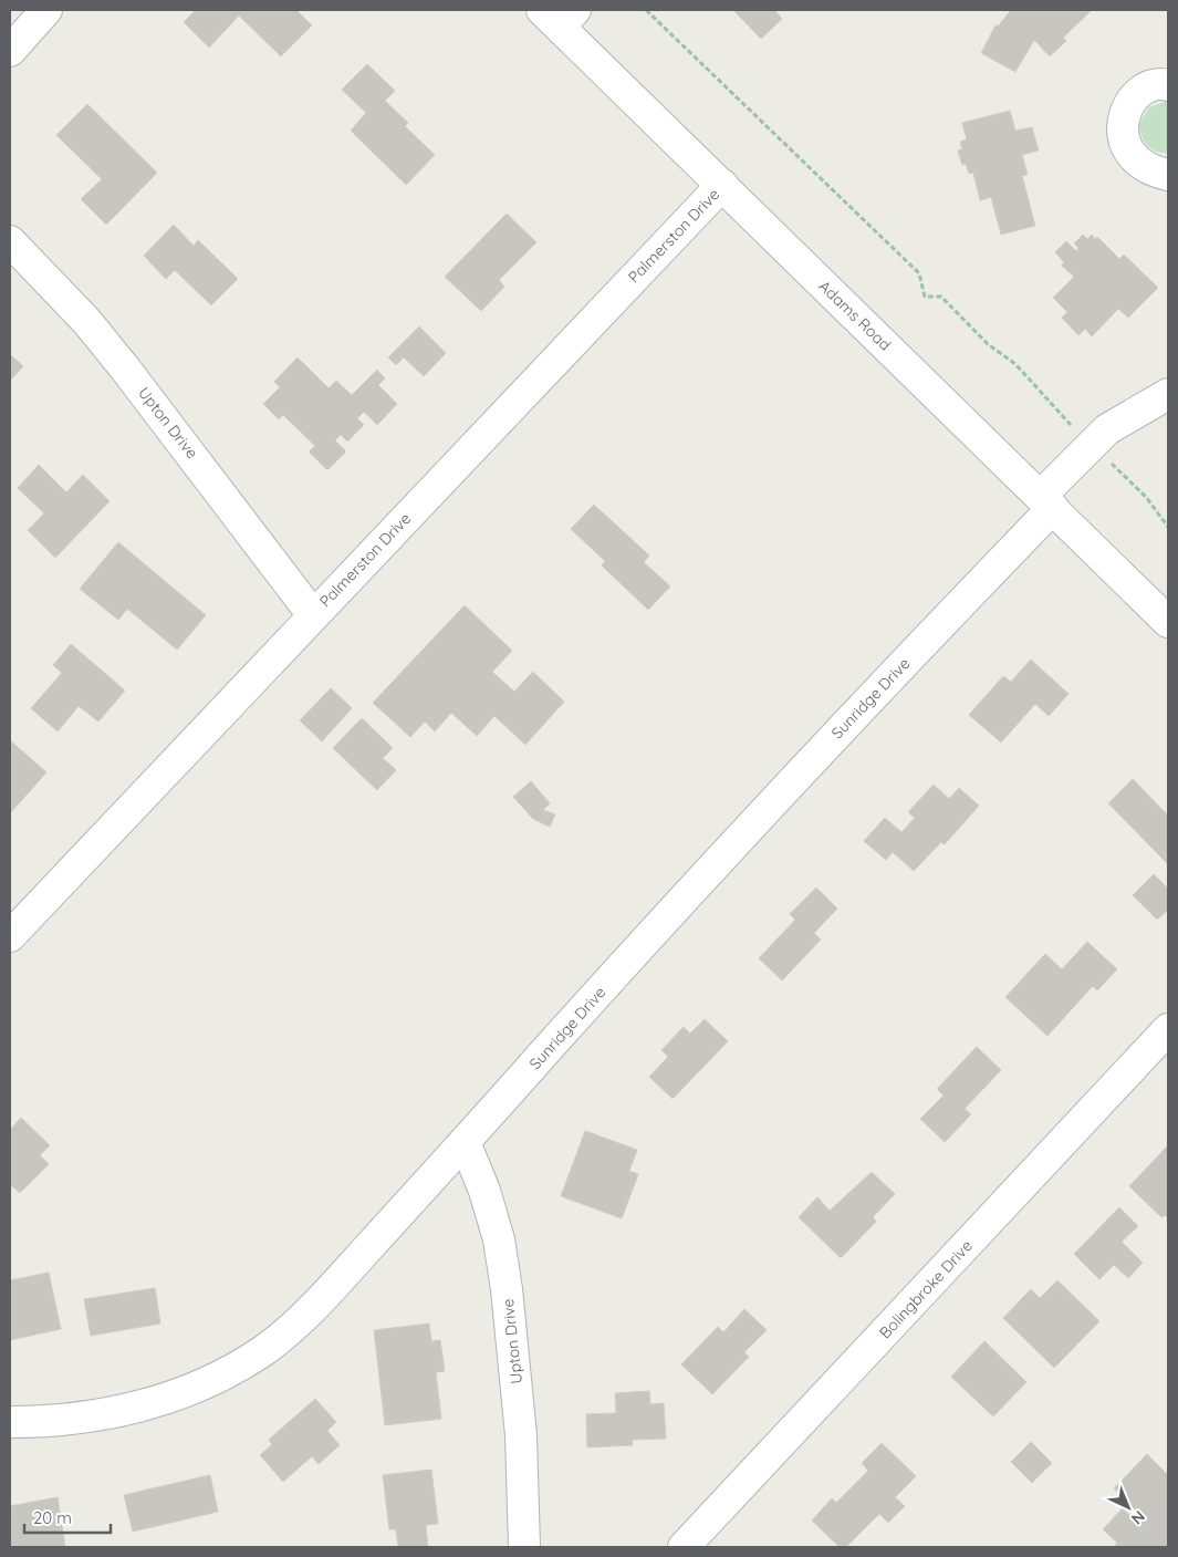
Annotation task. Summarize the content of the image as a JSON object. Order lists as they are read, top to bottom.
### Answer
{
  "streets": {
    "street": [
      "Palmerston Drive",
      "Adams Road",
      "Upton Drive",
      "Sunridge Drive",
      "Bolingbroke Drive"
    ]
  },
  "crossings": [
    ["Palmerston Drive", "Adams Road"],
    ["Palmerston Drive", "Upton Drive"],
    ["Adams Road", "Sunridge Drive"],
    ["Upton Drive", "Sunridge Drive"]
  ],
  "scale_bar": "20 m",
  "north": "bottom right"
}
